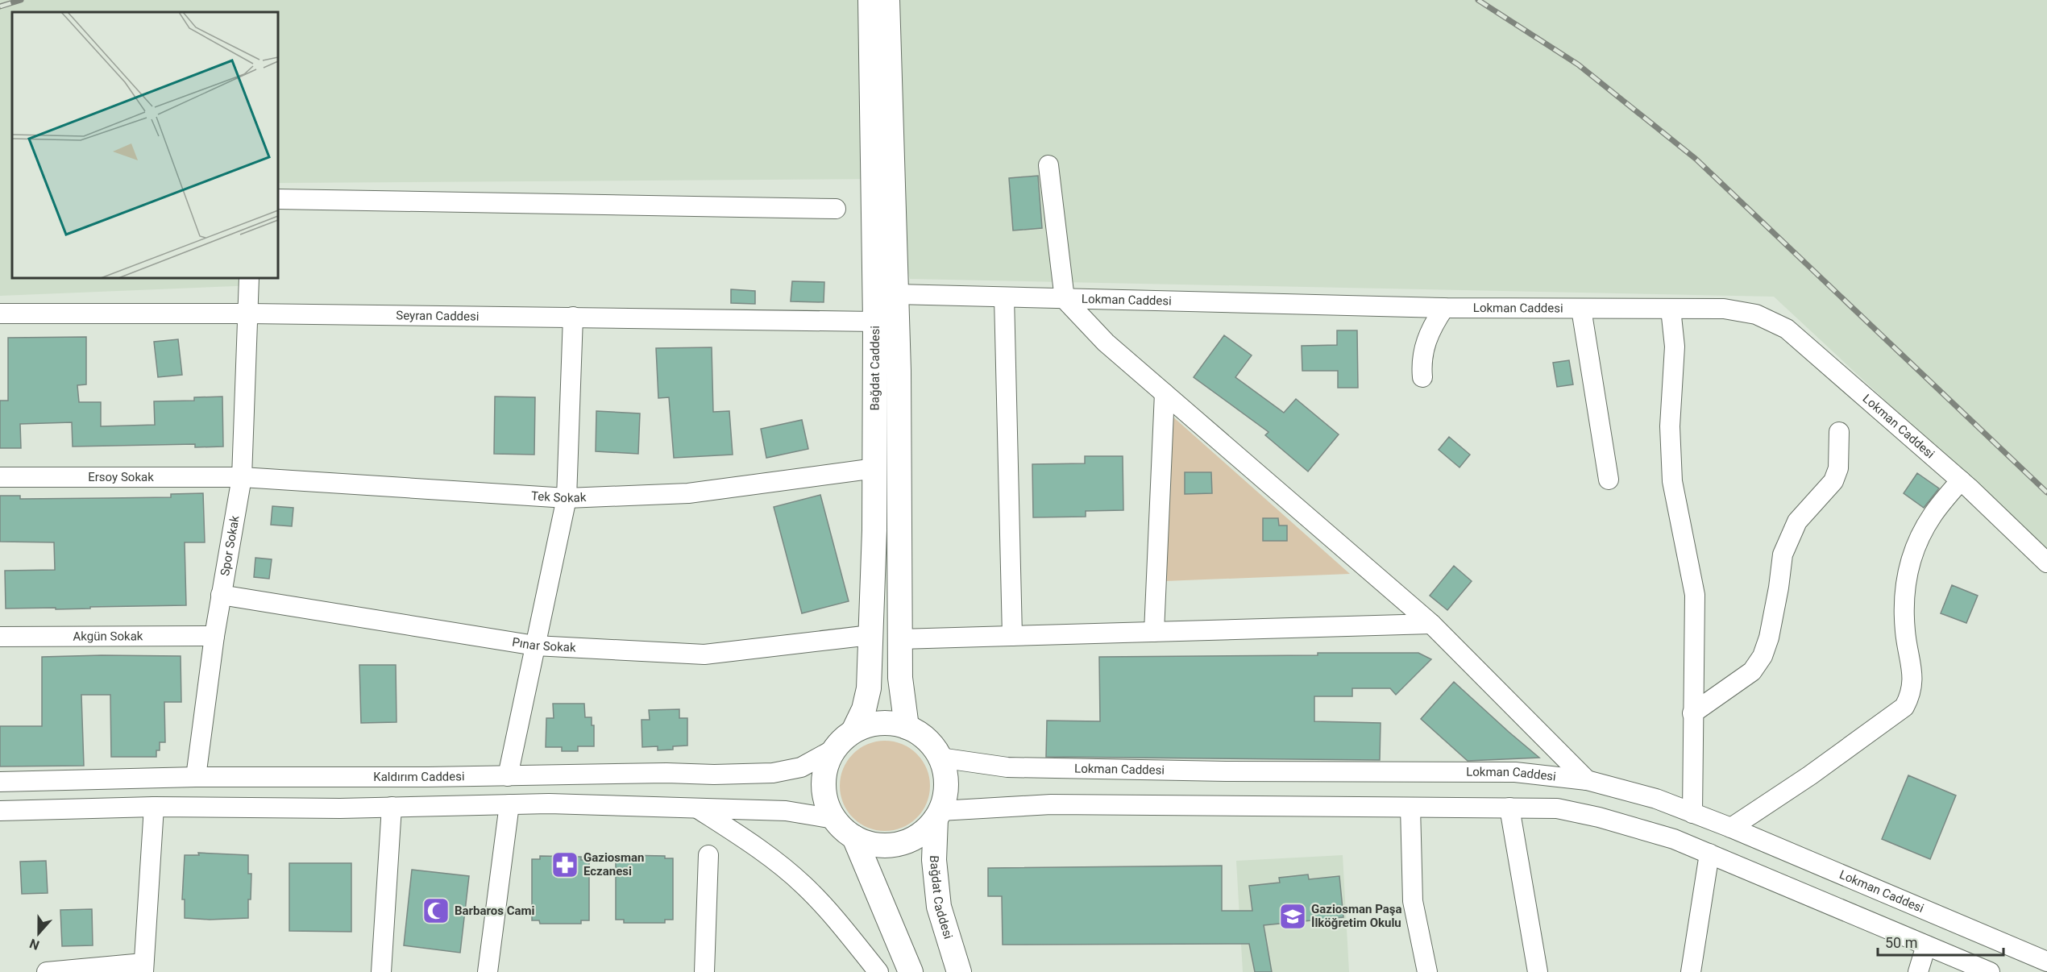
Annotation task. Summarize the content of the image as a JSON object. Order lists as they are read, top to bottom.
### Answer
{
  "streets": {
    "main road": ["Bağdat Caddesi"],
    "street": [
      "Lokman Caddesi",
      "Seyran Caddesi",
      "Ersoy Sokak",
      "Tek Sokak",
      "Spor Sokak",
      "Akgün Sokak",
      "Pınar Sokak",
      "Kaldırım Caddesi"
    ]
  },
  "crossings": [
    ["Lokman Caddesi", "Bağdat Caddesi"],
    ["Lokman Caddesi", "Kaldırım Caddesi"],
    ["Seyran Caddesi", "Bağdat Caddesi"],
    ["Seyran Caddesi", "Spor Sokak"],
    ["Bağdat Caddesi", "Tek Sokak"],
    ["Bağdat Caddesi", "Pınar Sokak"],
    ["Bağdat Caddesi", "Kaldırım Caddesi"],
    ["Ersoy Sokak", "Tek Sokak"],
    ["Ersoy Sokak", "Spor Sokak"],
    ["Tek Sokak", "Spor Sokak"],
    ["Spor Sokak", "Akgün Sokak"],
    ["Spor Sokak", "Pınar Sokak"],
    ["Spor Sokak", "Kaldırım Caddesi"]
  ],
  "places": {
    "pharmacy": ["Gaziosman Eczanesi"],
    "mosque": ["Barbaros Cami"],
    "school or university": ["Gaziosman Paşa İlköğretim Okulu"]
  },
  "scale_bar": "50 m",
  "north": "bottom"
}
